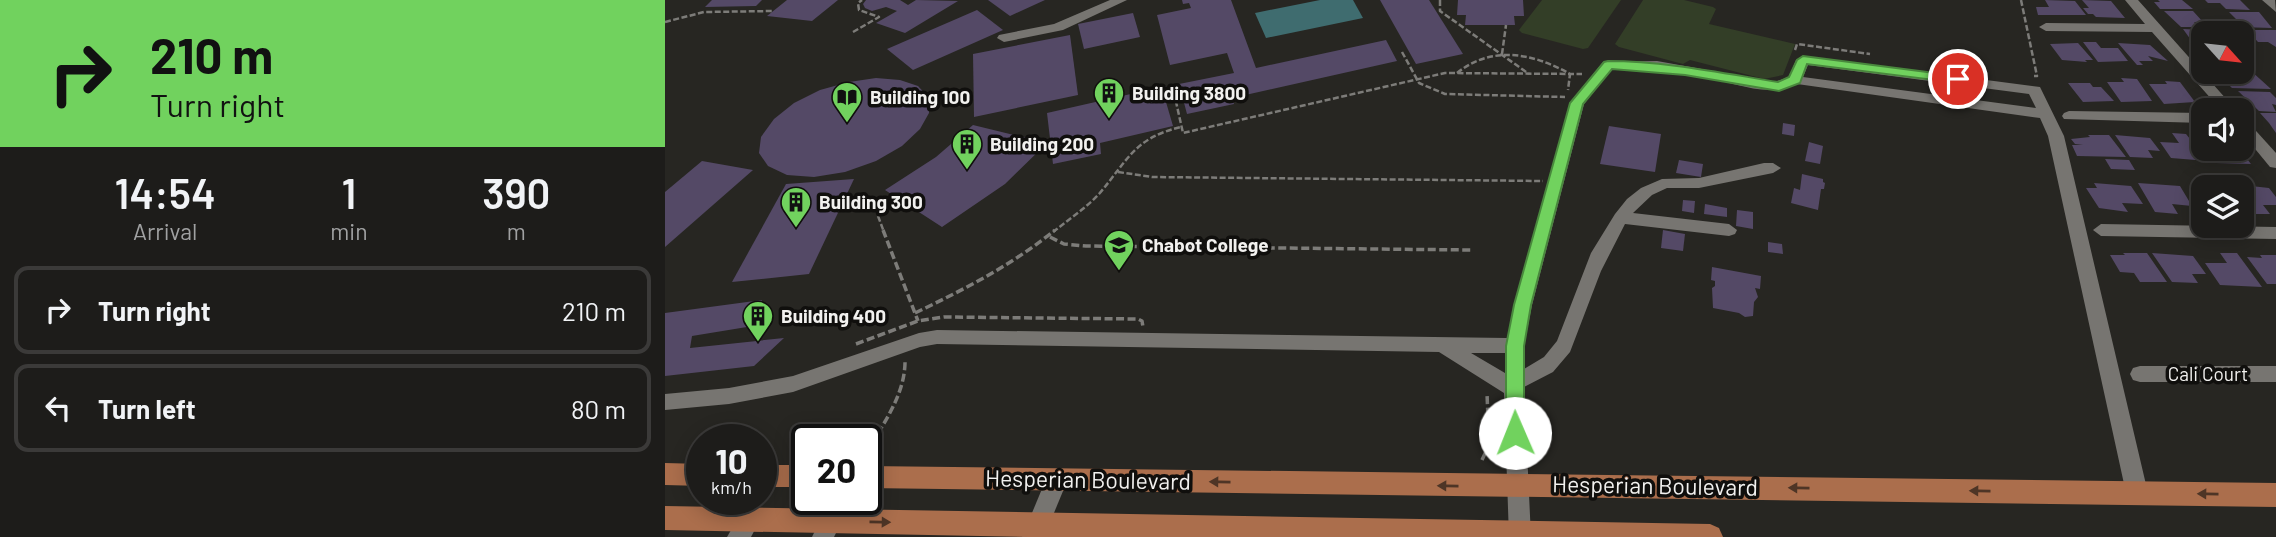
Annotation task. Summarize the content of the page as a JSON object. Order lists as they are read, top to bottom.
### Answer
{
  "streets": {
    "main road": ["Hesperian Boulevard"],
    "street": ["Cali Court"]
  },
  "places": {
    "building": [
      "Building 3800",
      "Building 200",
      "Building 300",
      "Building 400"
    ],
    "library": ["Building 100"],
    "school or university": ["Chabot College"]
  },
  "north": "bottom right",
  "page": {
    "turn": ["210 m", "Turn right"],
    "eta": [
      "14:54",
      "Arrival",
      "1",
      "min",
      "390",
      "m"
    ],
    "list": [
      {
        "name": "Turn right",
        "value": "210 m"
      },
      {
        "name": "Turn left",
        "value": "80 m"
      }
    ],
    "speed": "10 km/h",
    "limit": "20"
  }
}
